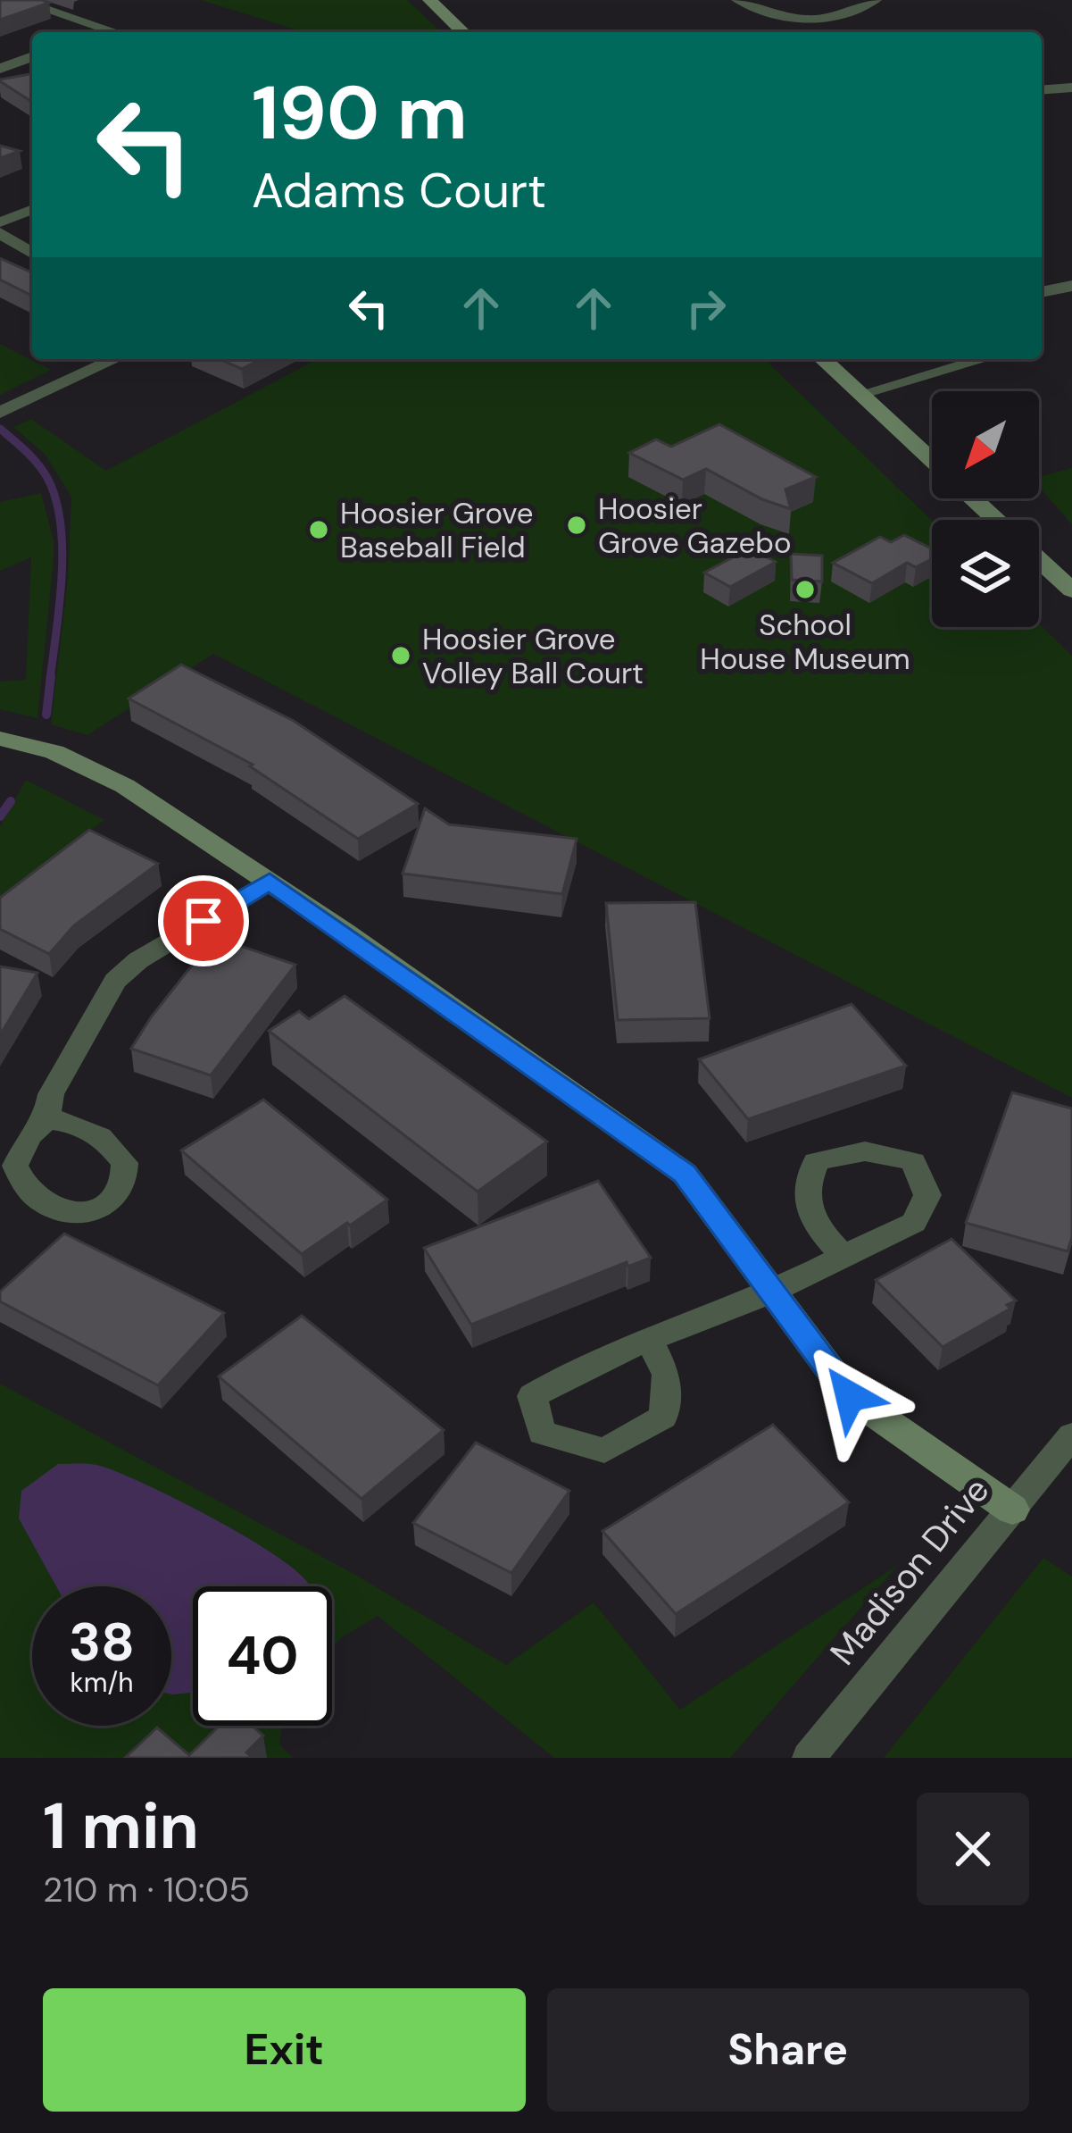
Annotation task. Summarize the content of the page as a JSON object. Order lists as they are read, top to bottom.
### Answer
{
  "streets": {
    "street": ["Madison Drive"]
  },
  "places": [
    "Hoosier Grove Gazebo",
    "Hoosier Grove Baseball Field",
    "School House Museum",
    "Hoosier Grove Volley Ball Court"
  ],
  "north": "bottom left",
  "page": {
    "turn": ["190 m", "Adams Court"],
    "speed": "38 km/h",
    "limit": "40",
    "heading": ["1 min", "210 m · 10:05"],
    "buttons": ["Exit", "Share"]
  }
}
